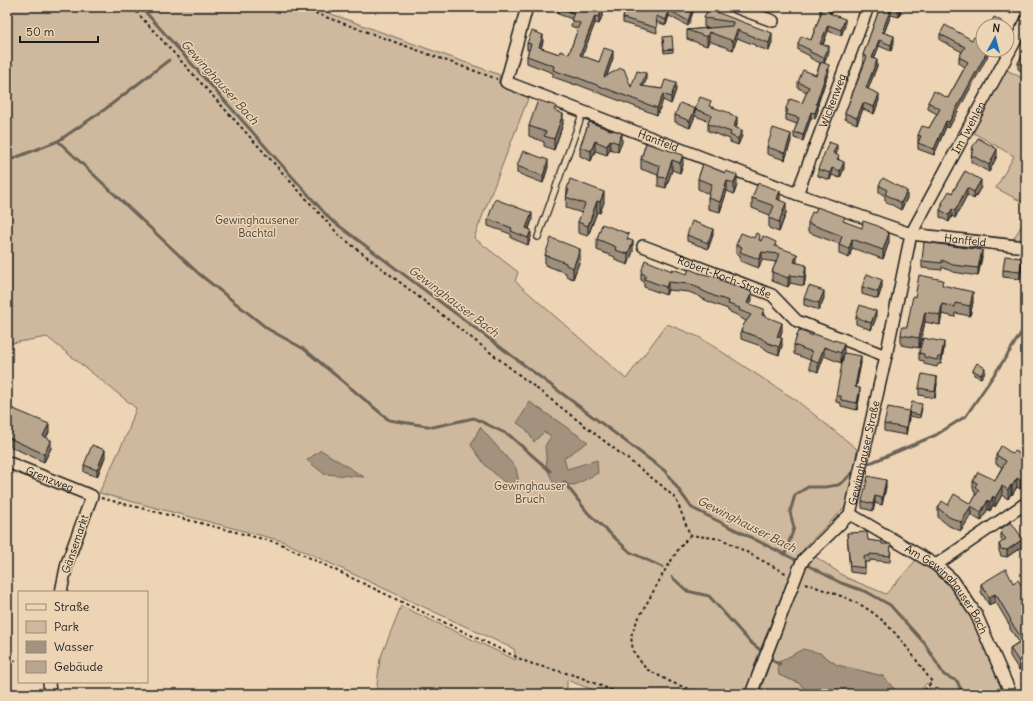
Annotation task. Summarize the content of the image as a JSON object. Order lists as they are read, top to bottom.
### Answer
{
  "streets": {
    "street": [
      "Wickenweg",
      "Im Twehlen",
      "Hanffeld",
      "Robert-Koch-Straße",
      "Gewinghauser Straße",
      "Grenzweg",
      "Gänsemarkt",
      "Am Gewinghauser Bach"
    ]
  },
  "crossings": [
    ["Wickenweg", "Hanffeld"],
    ["Im Twehlen", "Hanffeld"],
    ["Im Twehlen", "Gewinghauser Straße"],
    ["Hanffeld", "Gewinghauser Straße"],
    ["Robert-Koch-Straße", "Gewinghauser Straße"],
    ["Gewinghauser Straße", "Am Gewinghauser Bach"],
    ["Grenzweg", "Gänsemarkt"]
  ],
  "water": ["Gewinghauser Bach"],
  "parks": ["Gewinghausener Bachtal", "Gewinghauser Bruch"],
  "legend": [
    "Straße",
    "Park",
    "Wasser",
    "Gebäude"
  ],
  "scale_bar": "50 m",
  "north": "top"
}
